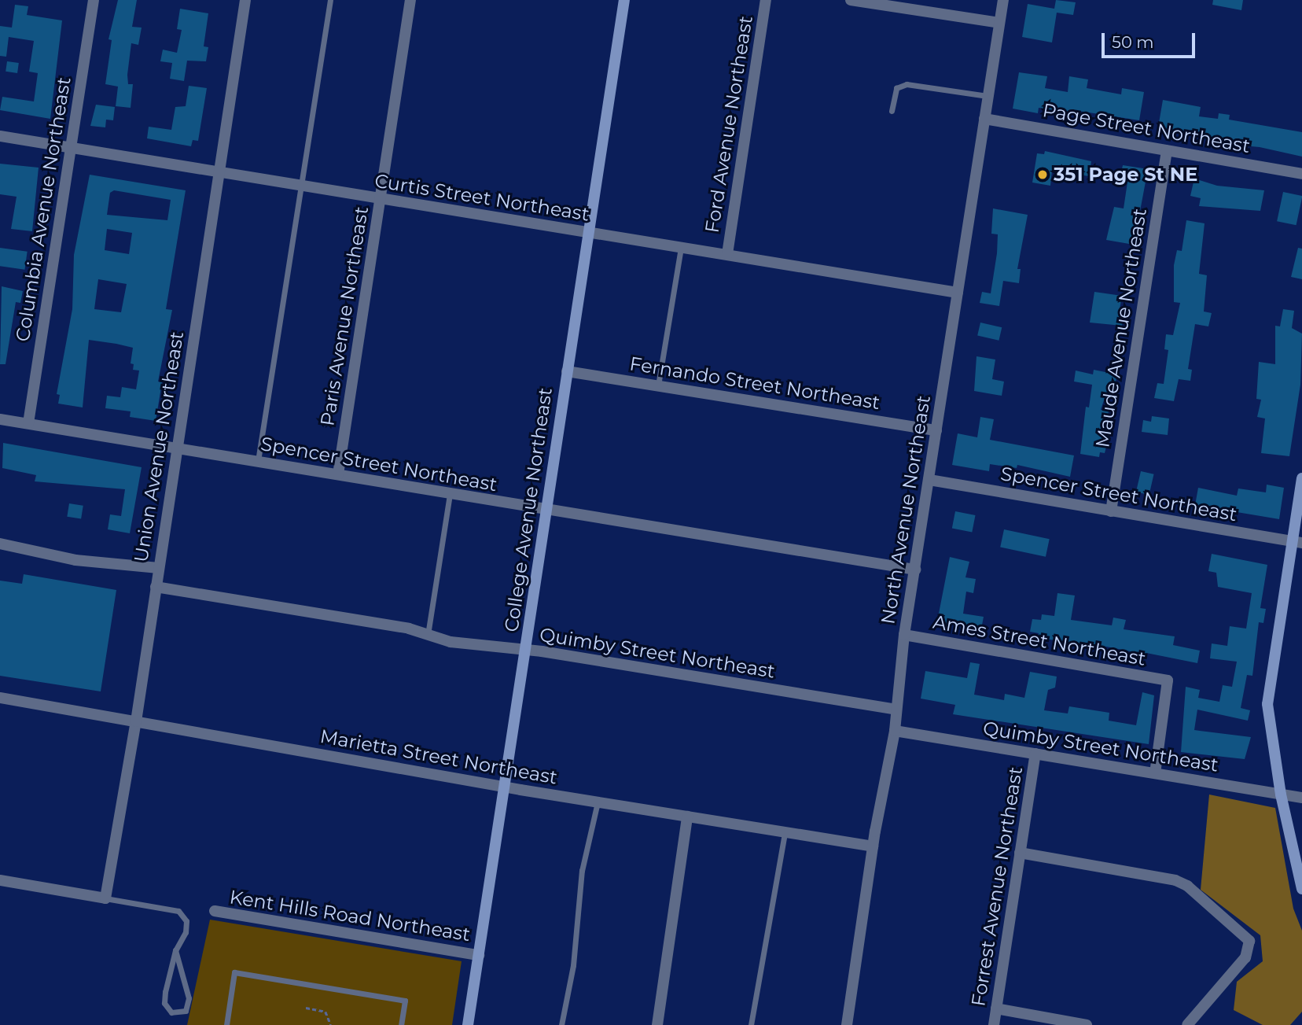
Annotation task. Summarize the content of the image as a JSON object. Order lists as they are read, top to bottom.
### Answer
{
  "streets": {
    "street": [
      "Ford Avenue Northeast",
      "Page Street Northeast",
      "Curtis Street Northeast",
      "Columbia Avenue Northeast",
      "Paris Avenue Northeast",
      "Maude Avenue Northeast",
      "Fernando Street Northeast",
      "Union Avenue Northeast",
      "Spencer Street Northeast",
      "College Avenue Northeast",
      "North Avenue Northeast",
      "Ames Street Northeast",
      "Quimby Street Northeast",
      "Marietta Street Northeast",
      "Forrest Avenue Northeast",
      "Kent Hills Road Northeast"
    ]
  },
  "crossings": [
    ["Ford Avenue Northeast", "Curtis Street Northeast"],
    ["Page Street Northeast", "Maude Avenue Northeast"],
    ["Page Street Northeast", "North Avenue Northeast"],
    ["Curtis Street Northeast", "Columbia Avenue Northeast"],
    ["Curtis Street Northeast", "Paris Avenue Northeast"],
    ["Curtis Street Northeast", "Union Avenue Northeast"],
    ["Curtis Street Northeast", "College Avenue Northeast"],
    ["Curtis Street Northeast", "North Avenue Northeast"],
    ["Columbia Avenue Northeast", "Spencer Street Northeast"],
    ["Paris Avenue Northeast", "Spencer Street Northeast"],
    ["Maude Avenue Northeast", "Spencer Street Northeast"],
    ["Fernando Street Northeast", "College Avenue Northeast"],
    ["Fernando Street Northeast", "North Avenue Northeast"],
    ["Union Avenue Northeast", "Spencer Street Northeast"],
    ["Union Avenue Northeast", "Quimby Street Northeast"],
    ["Union Avenue Northeast", "Marietta Street Northeast"],
    ["Spencer Street Northeast", "College Avenue Northeast"],
    ["Spencer Street Northeast", "North Avenue Northeast"],
    ["College Avenue Northeast", "Quimby Street Northeast"],
    ["College Avenue Northeast", "Marietta Street Northeast"],
    ["College Avenue Northeast", "Kent Hills Road Northeast"],
    ["North Avenue Northeast", "Ames Street Northeast"],
    ["North Avenue Northeast", "Quimby Street Northeast"],
    ["North Avenue Northeast", "Marietta Street Northeast"],
    ["Ames Street Northeast", "Quimby Street Northeast"],
    ["Quimby Street Northeast", "Forrest Avenue Northeast"]
  ],
  "places": ["351 Page St NE"],
  "scale_bar": "50 m"
}
